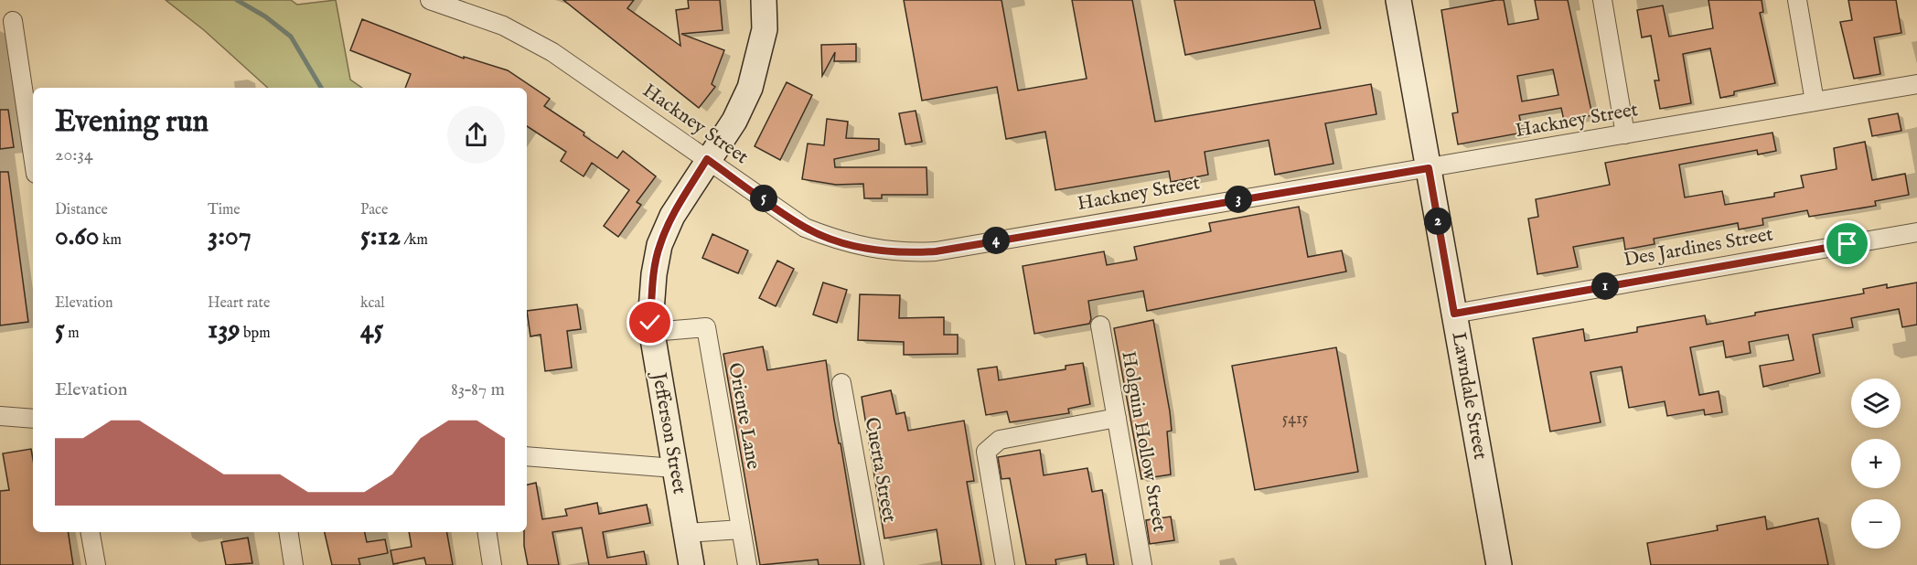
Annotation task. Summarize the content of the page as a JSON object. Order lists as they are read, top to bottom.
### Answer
{
  "streets": {
    "street": [
      "Hackney Street",
      "Des Jardines Street",
      "Lawndale Street",
      "Oriente Lane",
      "Jefferson Street",
      "Holguin Hollow Street",
      "Cuerta Street"
    ]
  },
  "crossings": [
    ["Hackney Street", "Lawndale Street"],
    ["Hackney Street", "Jefferson Street"],
    ["Des Jardines Street", "Lawndale Street"],
    ["Oriente Lane", "Jefferson Street"]
  ],
  "house_numbers": ["5415"],
  "page": {
    "heading": ["Evening run", "20:34"],
    "stats": [
      ["Distance", "0.60 km"],
      ["Time", "3:07"],
      ["Pace", "5:12 /km"],
      ["Elevation", "5 m"],
      ["Heart rate", "139 bpm"],
      ["kcal", "45"]
    ],
    "pins": [
      "5",
      "3",
      "2",
      "4",
      "1"
    ],
    "chart": ["Elevation", "83–87 m"],
    "map_buttons": ["+", "−"]
  }
}
